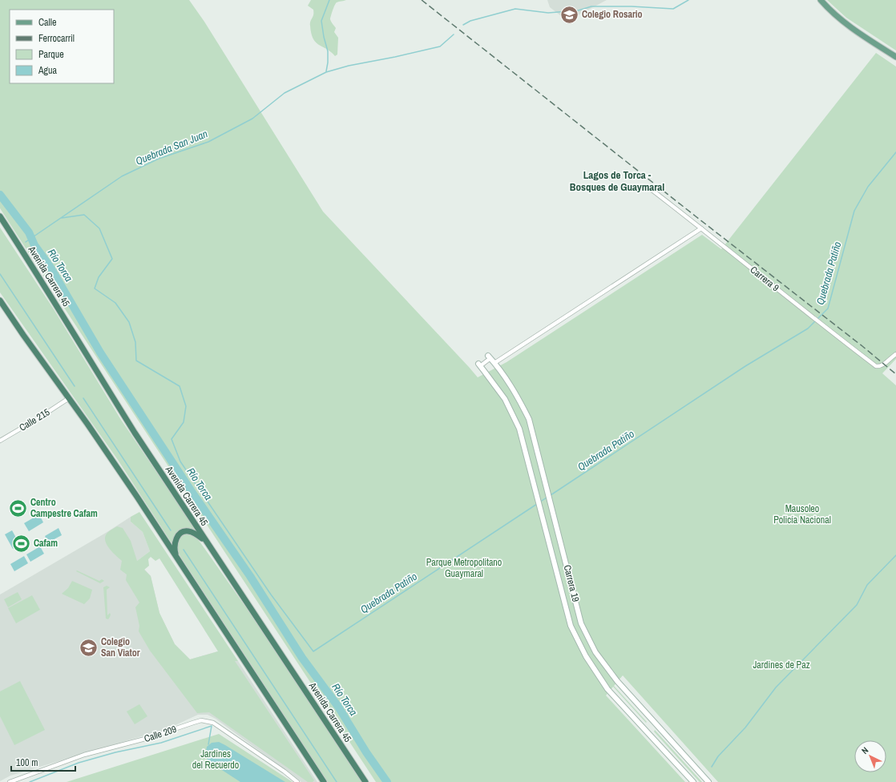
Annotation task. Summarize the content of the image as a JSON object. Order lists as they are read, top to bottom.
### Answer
{
  "streets": {
    "highway": ["Avenida Carrera 45"],
    "main road": ["Carrera 19"],
    "street": ["Carrera 9", "Calle 215", "Calle 209"]
  },
  "districts": ["Lagos de Torca - Bosques de Guaymaral"],
  "water": ["Quebrada San Juan", "Río Torca", "Quebrada Patiño"],
  "parks": [
    "Mausoleo Policía Nacional",
    "Parque Metropolitano Guaymaral",
    "Jardines de Paz",
    "Jardines del Recuerdo"
  ],
  "places": {
    "school or university": ["Colegio Rosario", "Colegio San Viator"],
    "sports": ["Centro Campestre Cafam", "Cafam"]
  },
  "legend": [
    "Calle",
    "Ferrocarril",
    "Parque",
    "Agua"
  ],
  "scale_bar": "100 m",
  "north": "top left"
}
